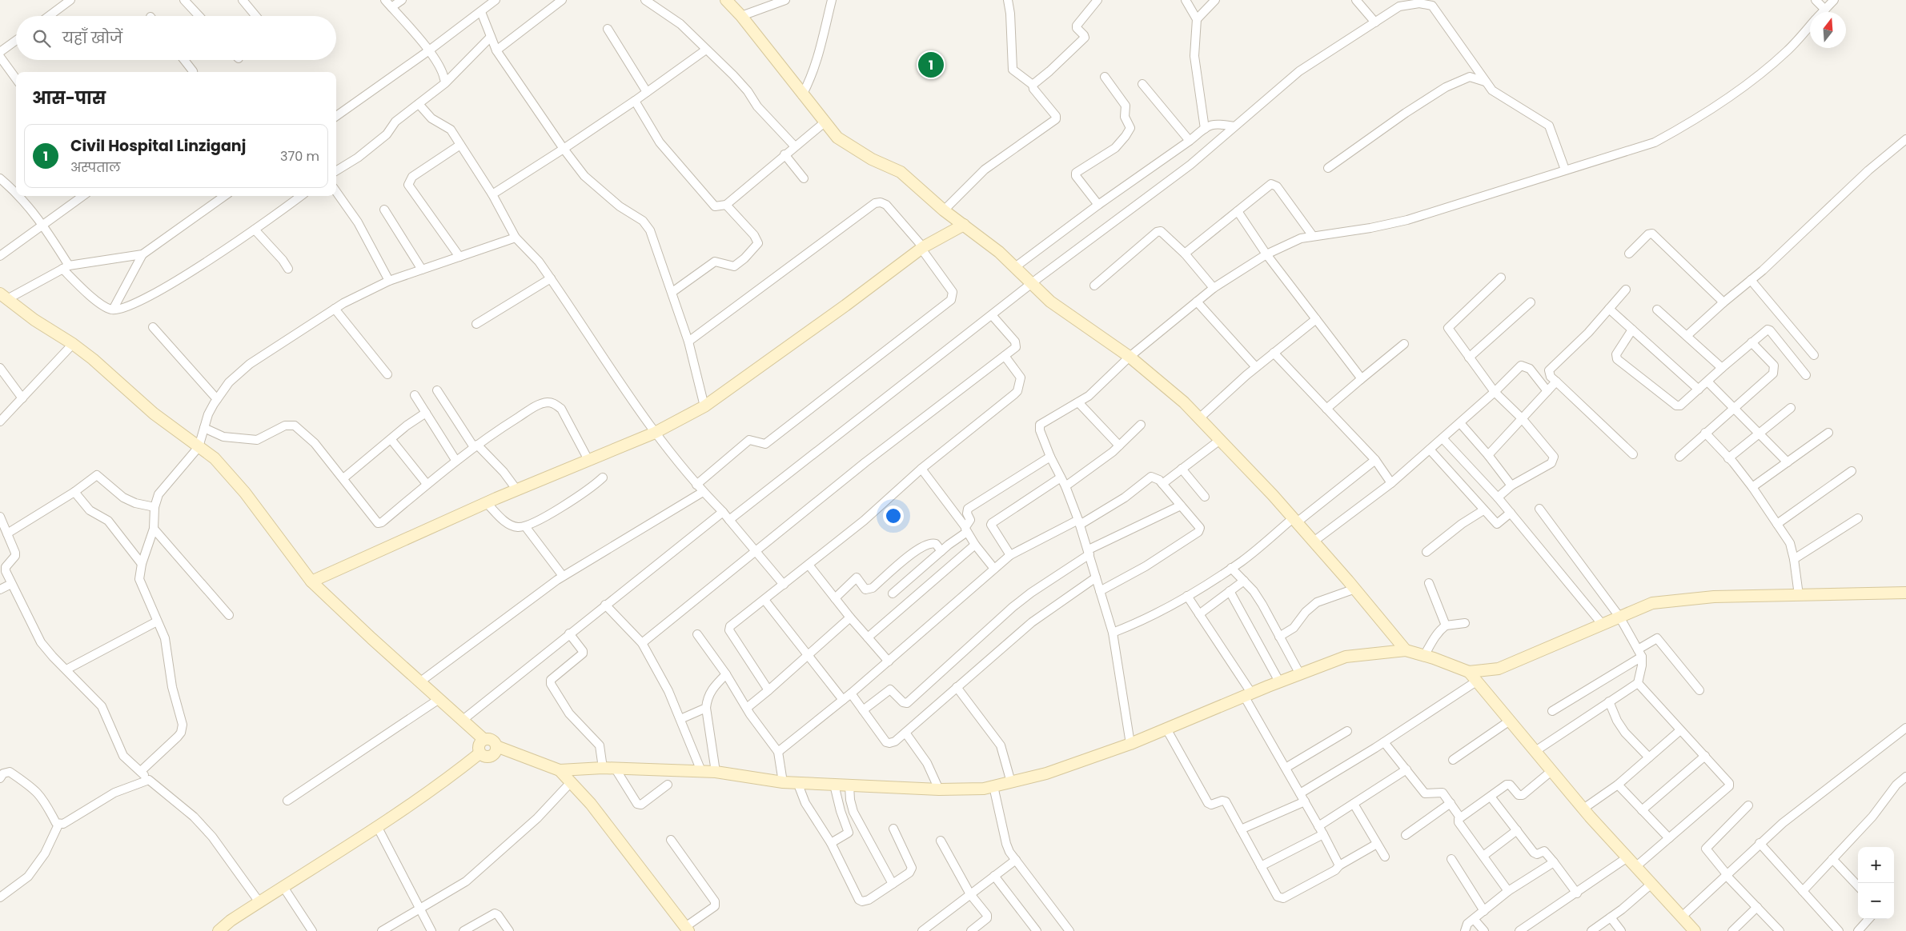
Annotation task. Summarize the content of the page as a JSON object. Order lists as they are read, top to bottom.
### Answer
{
  "north": "top",
  "page": {
    "search": "यहाँ खोजें",
    "pins": "1",
    "heading": "आस-पास",
    "list": [
      {
        "mark": "1",
        "name": "Civil Hospital Linziganj",
        "note": "अस्पताल",
        "value": "370 m"
      }
    ],
    "map_buttons": ["+", "−"]
  }
}
